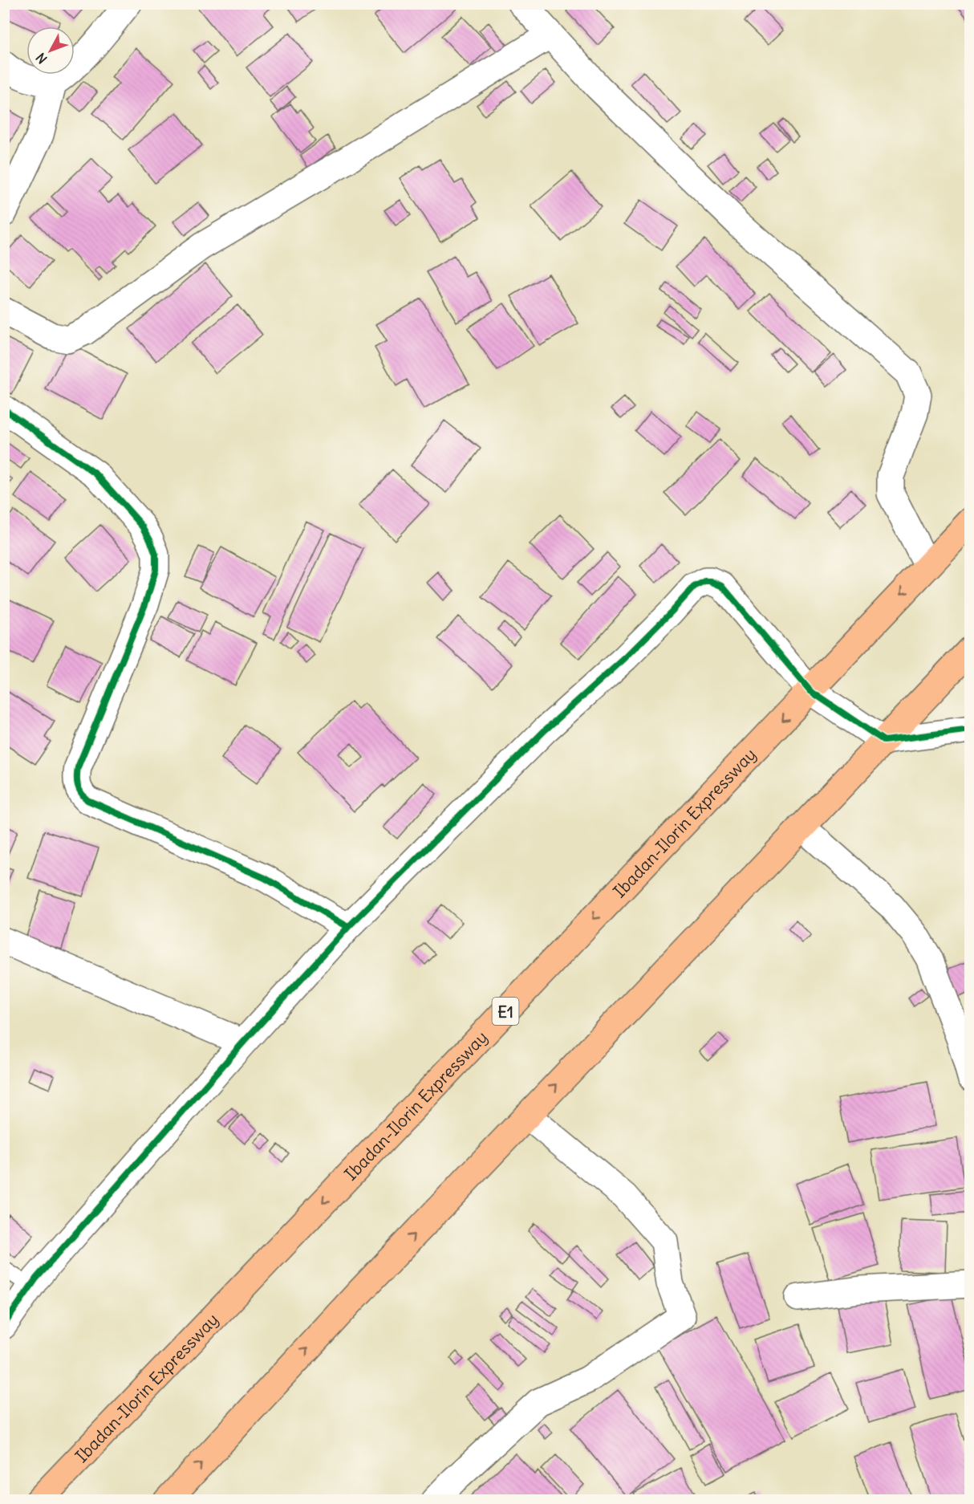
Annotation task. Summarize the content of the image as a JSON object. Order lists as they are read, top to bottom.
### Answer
{
  "streets": {
    "highway": ["Ibadan-Ilorin Expressway", "E1"]
  },
  "north": "bottom left"
}
